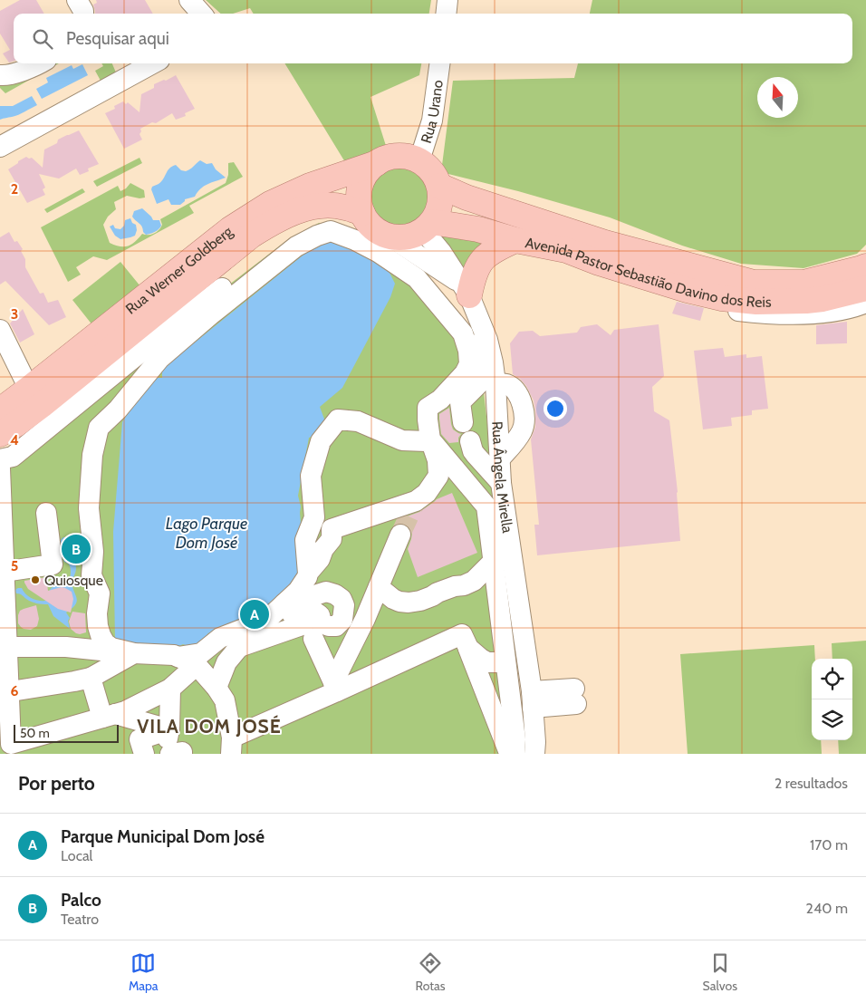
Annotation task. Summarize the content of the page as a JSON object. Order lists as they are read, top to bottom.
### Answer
{
  "streets": {
    "main road": ["Rua Werner Goldberg", "Avenida Pastor Sebastião Davino dos Reis"],
    "street": ["Rua Urano", "Rua Ângela Mirella"]
  },
  "crossings": [
    ["Rua Urano", "Rua Werner Goldberg"],
    ["Rua Urano", "Avenida Pastor Sebastião Davino dos Reis"],
    ["Rua Urano", "Rua Ângela Mirella"],
    ["Rua Werner Goldberg", "Avenida Pastor Sebastião Davino dos Reis"],
    ["Rua Werner Goldberg", "Rua Ângela Mirella"],
    ["Avenida Pastor Sebastião Davino dos Reis", "Rua Ângela Mirella"]
  ],
  "districts": ["VILA DOM JOSÉ"],
  "water": ["Lago Parque Dom José"],
  "places": ["Quiosque"],
  "scale_bar": "50 m",
  "north": "top",
  "page": {
    "search": "Pesquisar aqui",
    "pins": ["B", "A"],
    "scale": "50 m",
    "heading": ["Por perto", "2 resultados"],
    "list": [
      {
        "mark": "A",
        "name": "Parque Municipal Dom José",
        "note": "Local",
        "value": "170 m"
      },
      {
        "mark": "B",
        "name": "Palco",
        "note": "Teatro",
        "value": "240 m"
      }
    ],
    "nav": ["Mapa", "Rotas", "Salvos"]
  },
  "grid": {
    "rows": [
      "2",
      "3",
      "4",
      "5",
      "6"
    ]
  }
}
